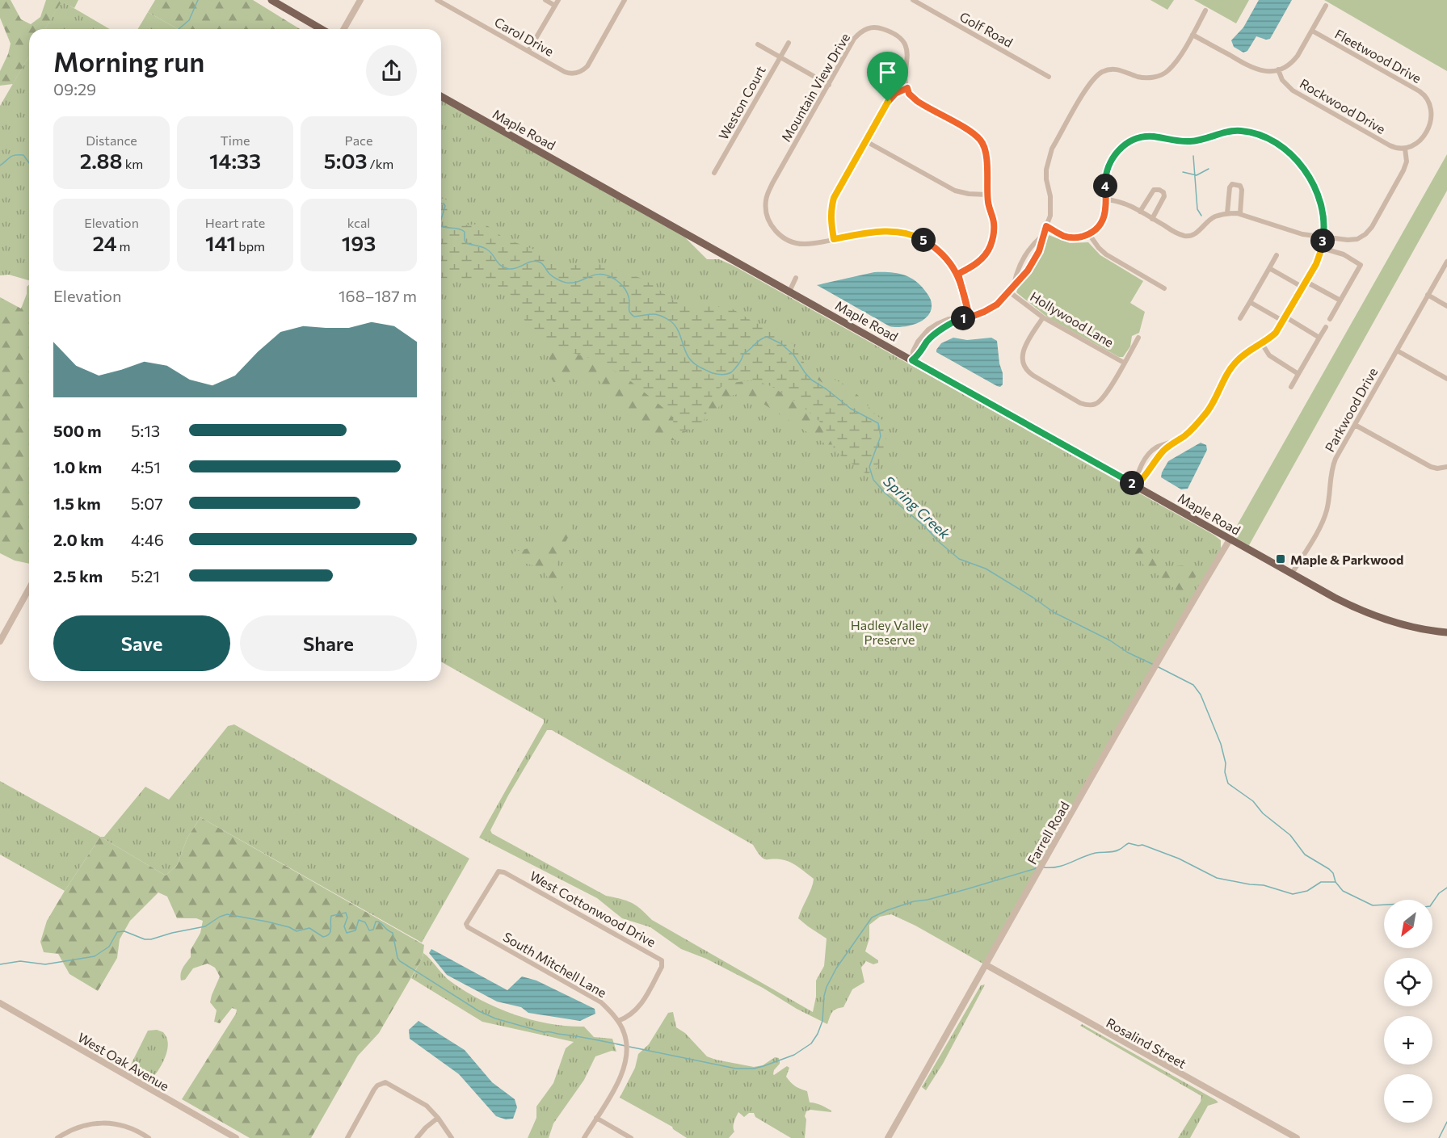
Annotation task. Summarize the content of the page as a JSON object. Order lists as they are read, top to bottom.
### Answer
{
  "streets": {
    "main road": ["Maple Road"],
    "street": [
      "Golf Road",
      "Carol Drive",
      "Fleetwood Drive",
      "Mountain View Drive",
      "Weston Court",
      "Rockwood Drive",
      "Hollywood Lane",
      "Parkwood Drive",
      "Farrell Road",
      "West Cottonwood Drive",
      "South Mitchell Lane",
      "Rosalind Street",
      "West Oak Avenue"
    ]
  },
  "crossings": [
    ["Fleetwood Drive", "Rockwood Drive"],
    ["Maple Road", "Parkwood Drive"],
    ["Maple Road", "Farrell Road"],
    ["Farrell Road", "Rosalind Street"],
    ["West Cottonwood Drive", "South Mitchell Lane"]
  ],
  "water": ["Spring Creek"],
  "parks": ["Hadley Valley Preserve"],
  "places": {
    "transit": ["Maple & Parkwood"]
  },
  "north": "bottom left",
  "page": {
    "heading": ["Morning run", "09:29"],
    "stats": [
      ["Distance", "2.88 km"],
      ["Time", "14:33"],
      ["Pace", "5:03 /km"],
      ["Elevation", "24 m"],
      ["Heart rate", "141 bpm"],
      ["kcal", "193"]
    ],
    "pins": [
      "4",
      "5",
      "3",
      "1",
      "2"
    ],
    "chart": ["Elevation", "168–187 m"],
    "list": [
      {
        "name": "500 m",
        "note": "5:13"
      },
      {
        "name": "1.0 km",
        "note": "4:51"
      },
      {
        "name": "1.5 km",
        "note": "5:07"
      },
      {
        "name": "2.0 km",
        "note": "4:46"
      },
      {
        "name": "2.5 km",
        "note": "5:21"
      }
    ],
    "buttons": ["Save", "Share"],
    "map_buttons": ["+", "−"]
  }
}
